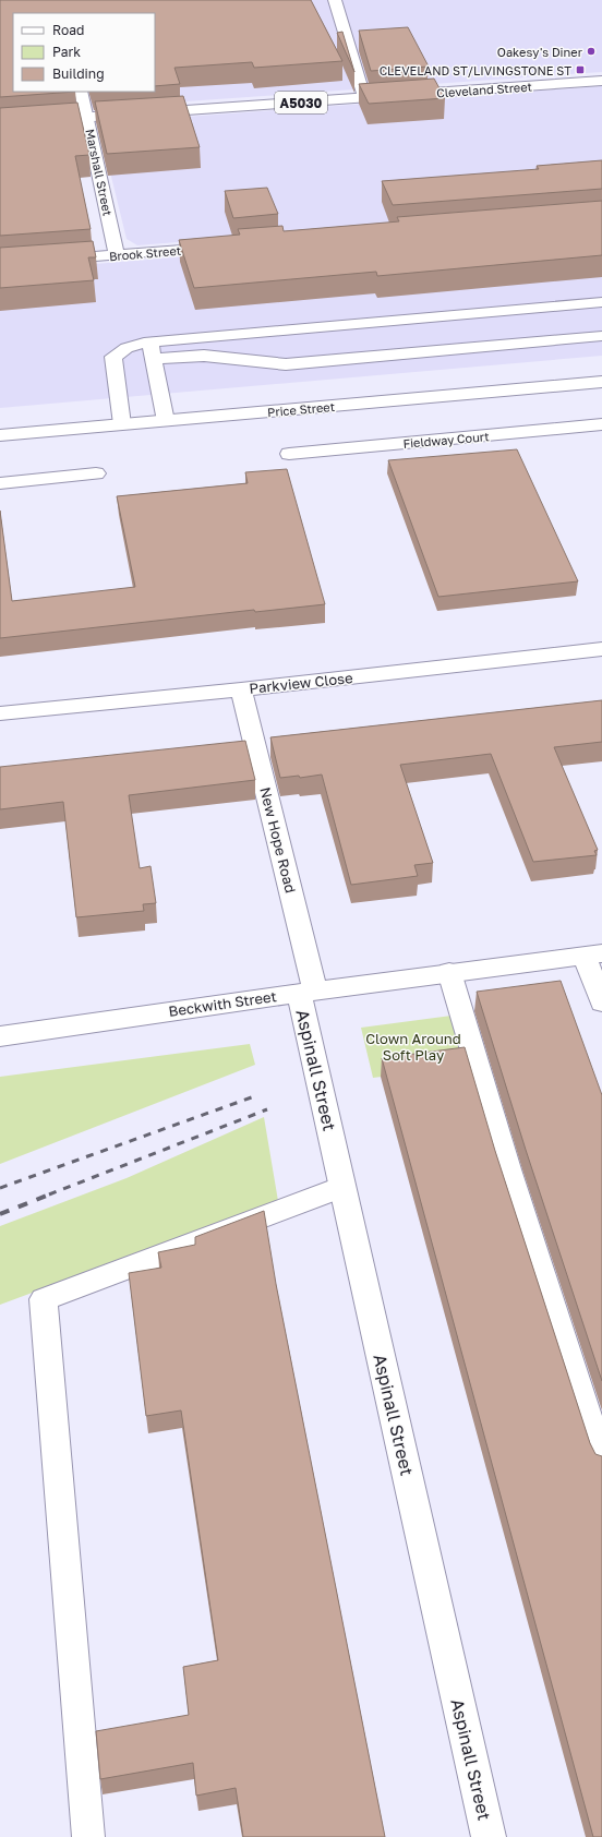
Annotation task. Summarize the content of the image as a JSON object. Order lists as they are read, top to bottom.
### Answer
{
  "streets": {
    "street": [
      "Cleveland Street",
      "A5030",
      "Marshall Street",
      "Brook Street",
      "Price Street",
      "Fieldway Court",
      "Parkview Close",
      "New Hope Road",
      "Beckwith Street",
      "Aspinall Street"
    ]
  },
  "crossings": [
    ["Cleveland Street", "Marshall Street"],
    ["Marshall Street", "Brook Street"],
    ["Parkview Close", "New Hope Road"],
    ["New Hope Road", "Beckwith Street"],
    ["New Hope Road", "Aspinall Street"],
    ["Beckwith Street", "Aspinall Street"]
  ],
  "parks": ["Clown Around Soft Play"],
  "places": {
    "other": ["Oakesy's Diner"],
    "transit": ["CLEVELAND ST/LIVINGSTONE ST"]
  },
  "legend": ["Road", "Park", "Building"]
}
